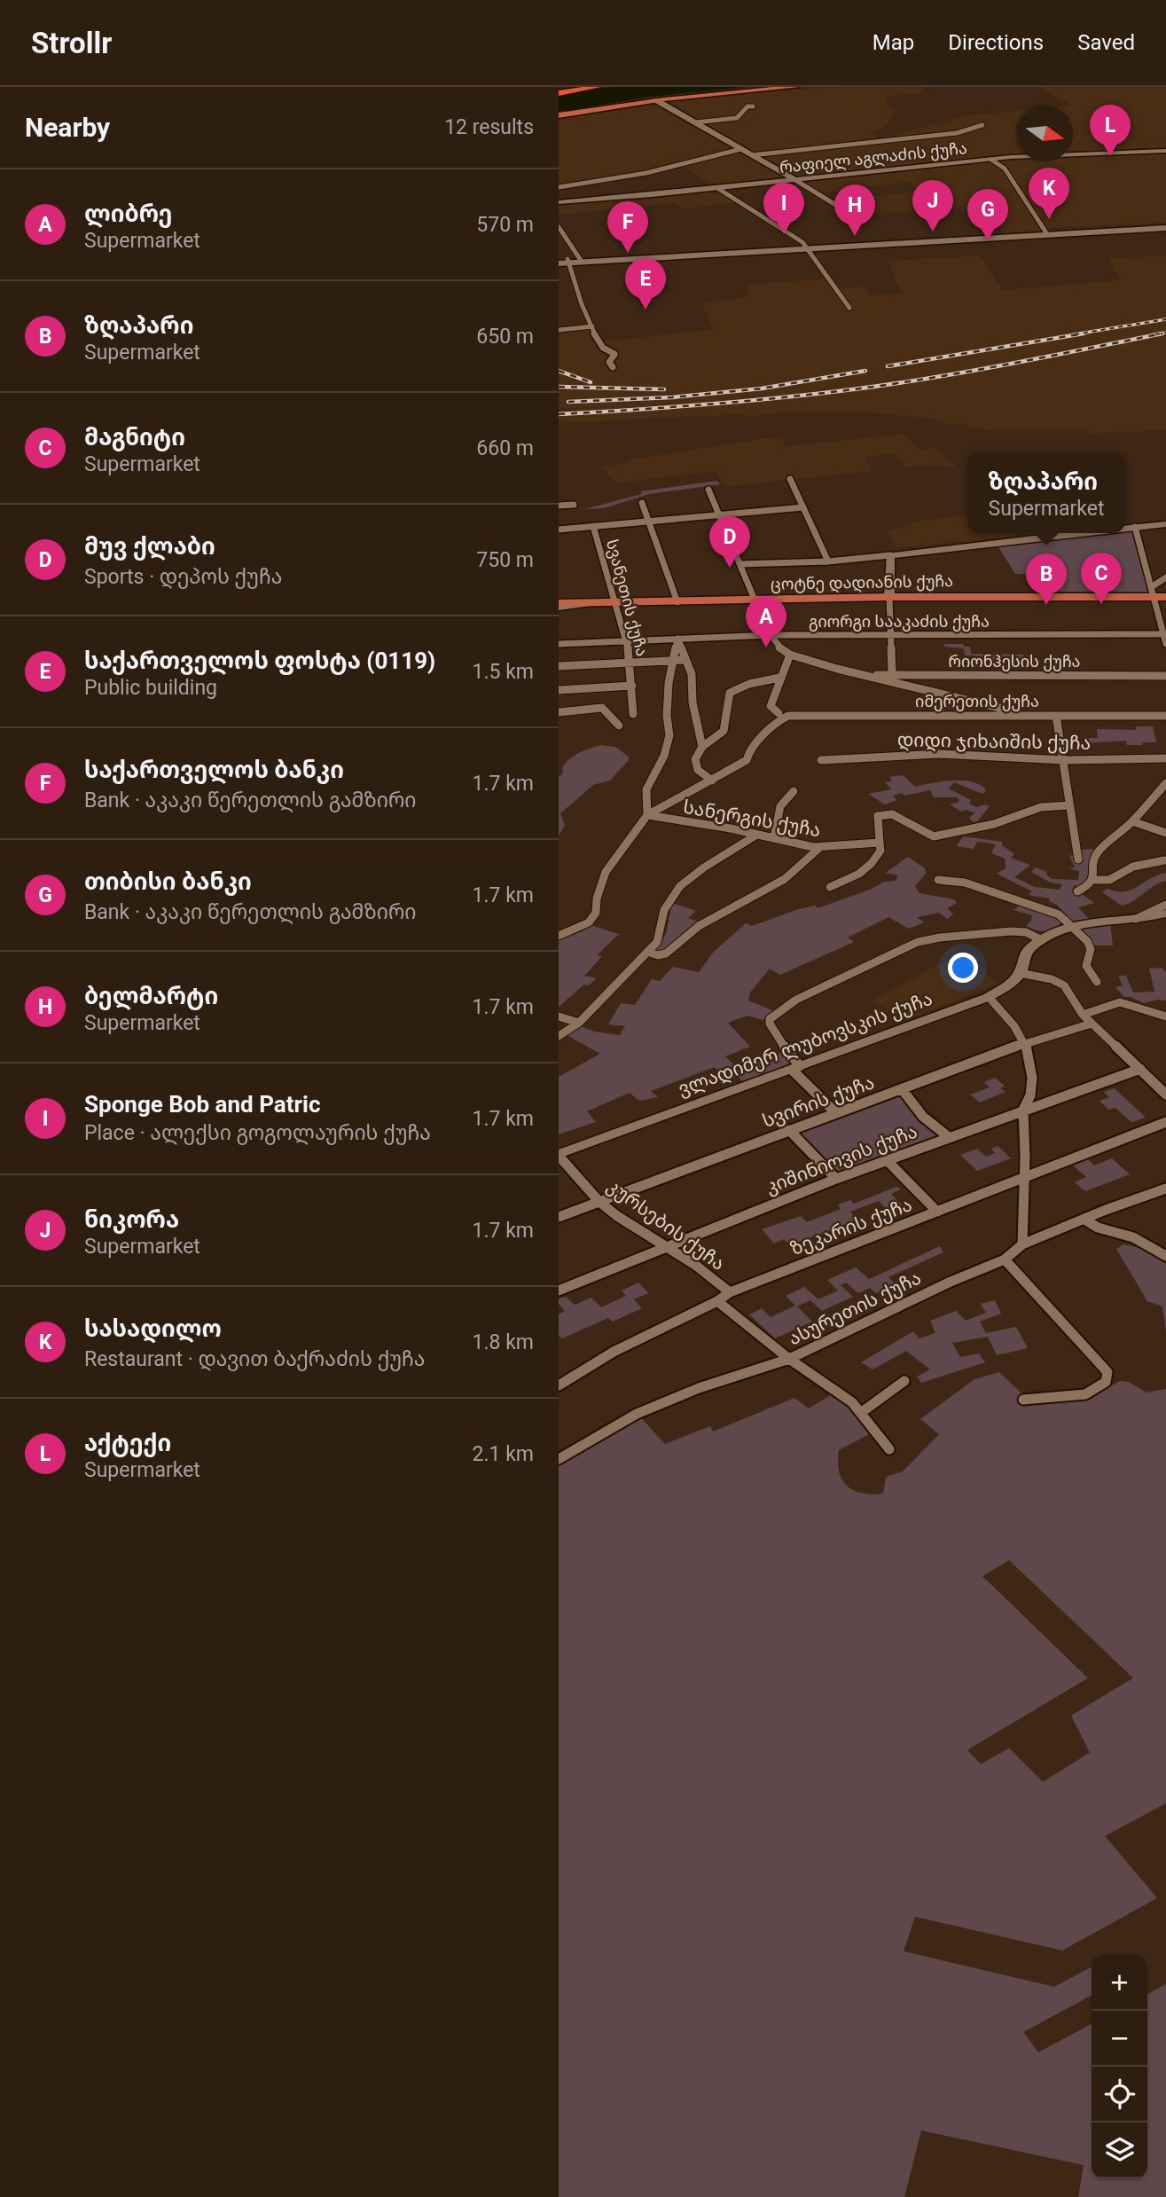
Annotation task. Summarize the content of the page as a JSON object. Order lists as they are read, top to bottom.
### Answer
{
  "streets": {
    "main road": ["ცოტნე დადიანის ქუჩა"],
    "street": [
      "რაფიელ აგლაძის ქუჩა",
      "სვანეთის ქუჩა",
      "გიორგი სააკაძის ქუჩა",
      "რიონჰესის ქუჩა",
      "იმერეთის ქუჩა",
      "დიდი ჯიხაიშის ქუჩა",
      "სანერგის ქუჩა",
      "ვლადიმერ ლუბოვსკის ქუჩა",
      "სვირის ქუჩა",
      "კიშინიოვის ქუჩა",
      "კურსების ქუჩა",
      "ზეკარის ქუჩა",
      "ასურეთის ქუჩა"
    ]
  },
  "crossings": [
    ["ცოტნე დადიანის ქუჩა", "სვანეთის ქუჩა"],
    ["სვანეთის ქუჩა", "გიორგი სააკაძის ქუჩა"],
    ["ვლადიმერ ლუბოვსკის ქუჩა", "კურსების ქუჩა"],
    ["სვირის ქუჩა", "კურსების ქუჩა"],
    ["კიშინიოვის ქუჩა", "კურსების ქუჩა"],
    ["კურსების ქუჩა", "ზეკარის ქუჩა"],
    ["კურსების ქუჩა", "ასურეთის ქუჩა"]
  ],
  "north": "right",
  "page": {
    "header": "Strollr",
    "nav": ["Map", "Directions", "Saved"],
    "heading": ["Nearby", "12 results"],
    "pins": [
      "L",
      "K",
      "J",
      "I",
      "H",
      "G",
      "F",
      "E",
      "D",
      "C",
      "B",
      "A"
    ],
    "list": [
      {
        "mark": "A",
        "name": "ლიბრე",
        "note": "Supermarket",
        "value": "570 m"
      },
      {
        "mark": "B",
        "name": "ზღაპარი",
        "note": "Supermarket",
        "value": "650 m"
      },
      {
        "mark": "C",
        "name": "მაგნიტი",
        "note": "Supermarket",
        "value": "660 m"
      },
      {
        "mark": "D",
        "name": "მუვ ქლაბი",
        "note": "Sports · დეპოს ქუჩა",
        "value": "750 m"
      },
      {
        "mark": "E",
        "name": "საქართველოს ფოსტა (0119)",
        "note": "Public building",
        "value": "1.5 km"
      },
      {
        "mark": "F",
        "name": "საქართველოს ბანკი",
        "note": "Bank · აკაკი წერეთლის გამზირი",
        "value": "1.7 km"
      },
      {
        "mark": "G",
        "name": "თიბისი ბანკი",
        "note": "Bank · აკაკი წერეთლის გამზირი",
        "value": "1.7 km"
      },
      {
        "mark": "H",
        "name": "ბელმარტი",
        "note": "Supermarket",
        "value": "1.7 km"
      },
      {
        "mark": "I",
        "name": "Sponge Bob and Patric",
        "note": "Place · ალექსი გოგოლაურის ქუჩა",
        "value": "1.7 km"
      },
      {
        "mark": "J",
        "name": "ნიკორა",
        "note": "Supermarket",
        "value": "1.7 km"
      },
      {
        "mark": "K",
        "name": "სასადილო",
        "note": "Restaurant · დავით ბაქრაძის ქუჩა",
        "value": "1.8 km"
      },
      {
        "mark": "L",
        "name": "აქტექი",
        "note": "Supermarket",
        "value": "2.1 km"
      }
    ],
    "popup": ["ზღაპარი", "Supermarket"],
    "map_buttons": ["+", "−"]
  }
}
